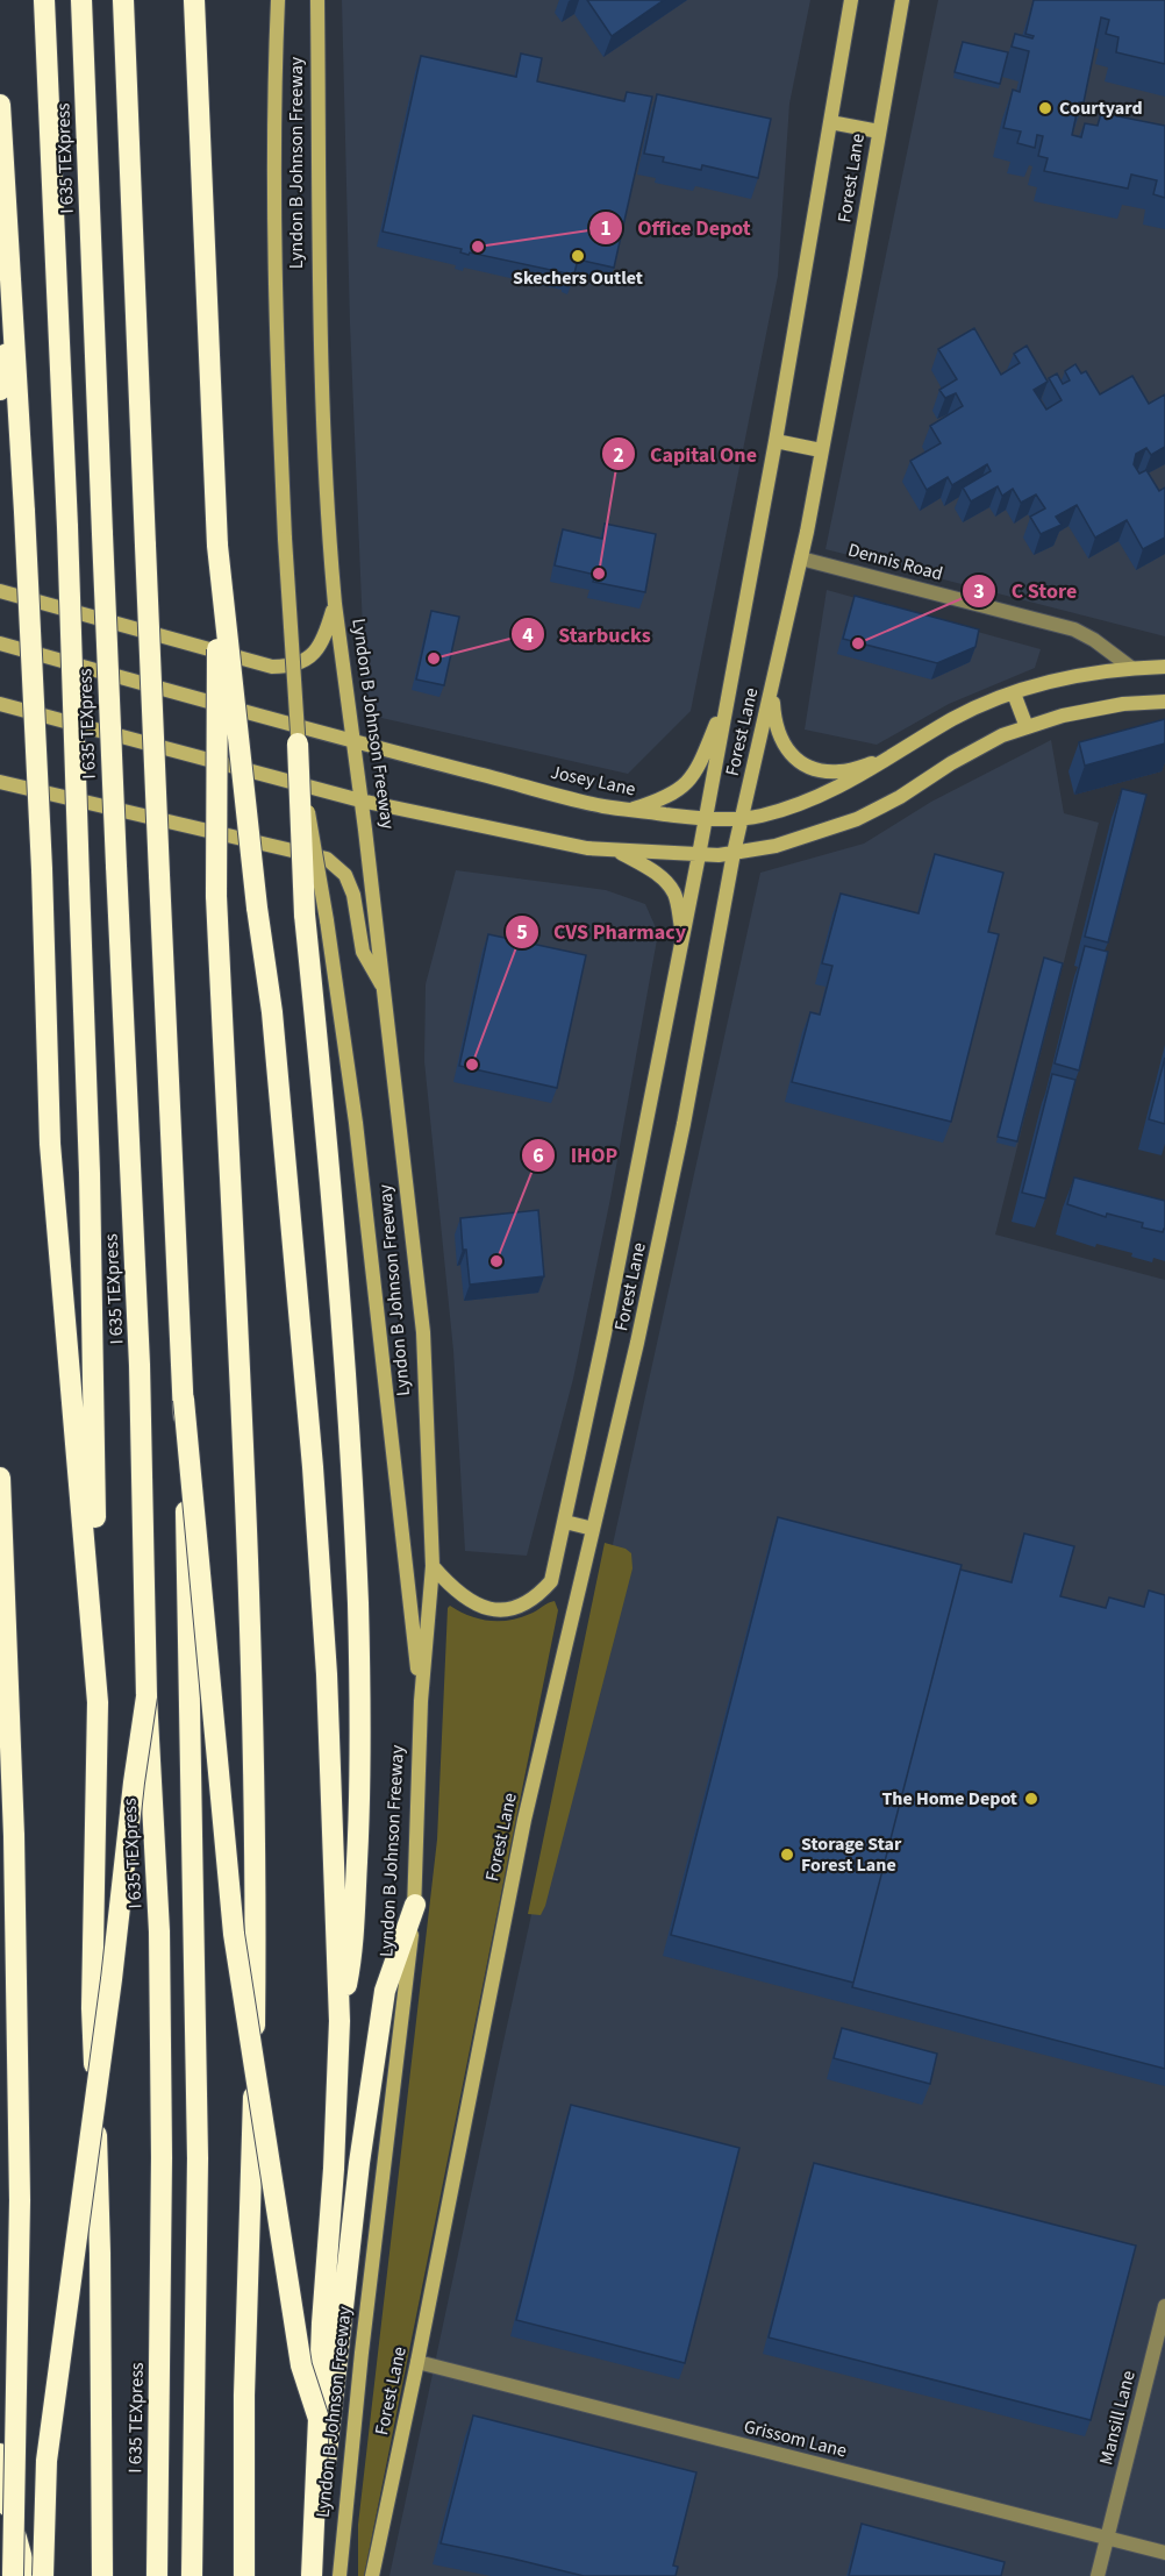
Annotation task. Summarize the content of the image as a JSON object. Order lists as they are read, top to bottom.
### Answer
{
  "streets": {
    "highway": ["I 635 TEXpress"],
    "main road": ["Lyndon B Johnson Freeway", "Forest Lane", "Josey Lane"],
    "street": ["Dennis Road", "Mansill Lane", "Grissom Lane"]
  },
  "crossings": [
    ["Lyndon B Johnson Freeway", "Forest Lane"],
    ["Lyndon B Johnson Freeway", "Josey Lane"],
    ["Forest Lane", "Dennis Road"],
    ["Forest Lane", "Josey Lane"],
    ["Forest Lane", "Grissom Lane"],
    ["Dennis Road", "Josey Lane"],
    ["Mansill Lane", "Grissom Lane"]
  ],
  "places": [
    "Courtyard",
    "Office Depot",
    "Skechers Outlet",
    "Capital One",
    "C Store",
    "Starbucks",
    "CVS Pharmacy",
    "IHOP",
    "The Home Depot",
    "Storage Star Forest Lane"
  ]
}
